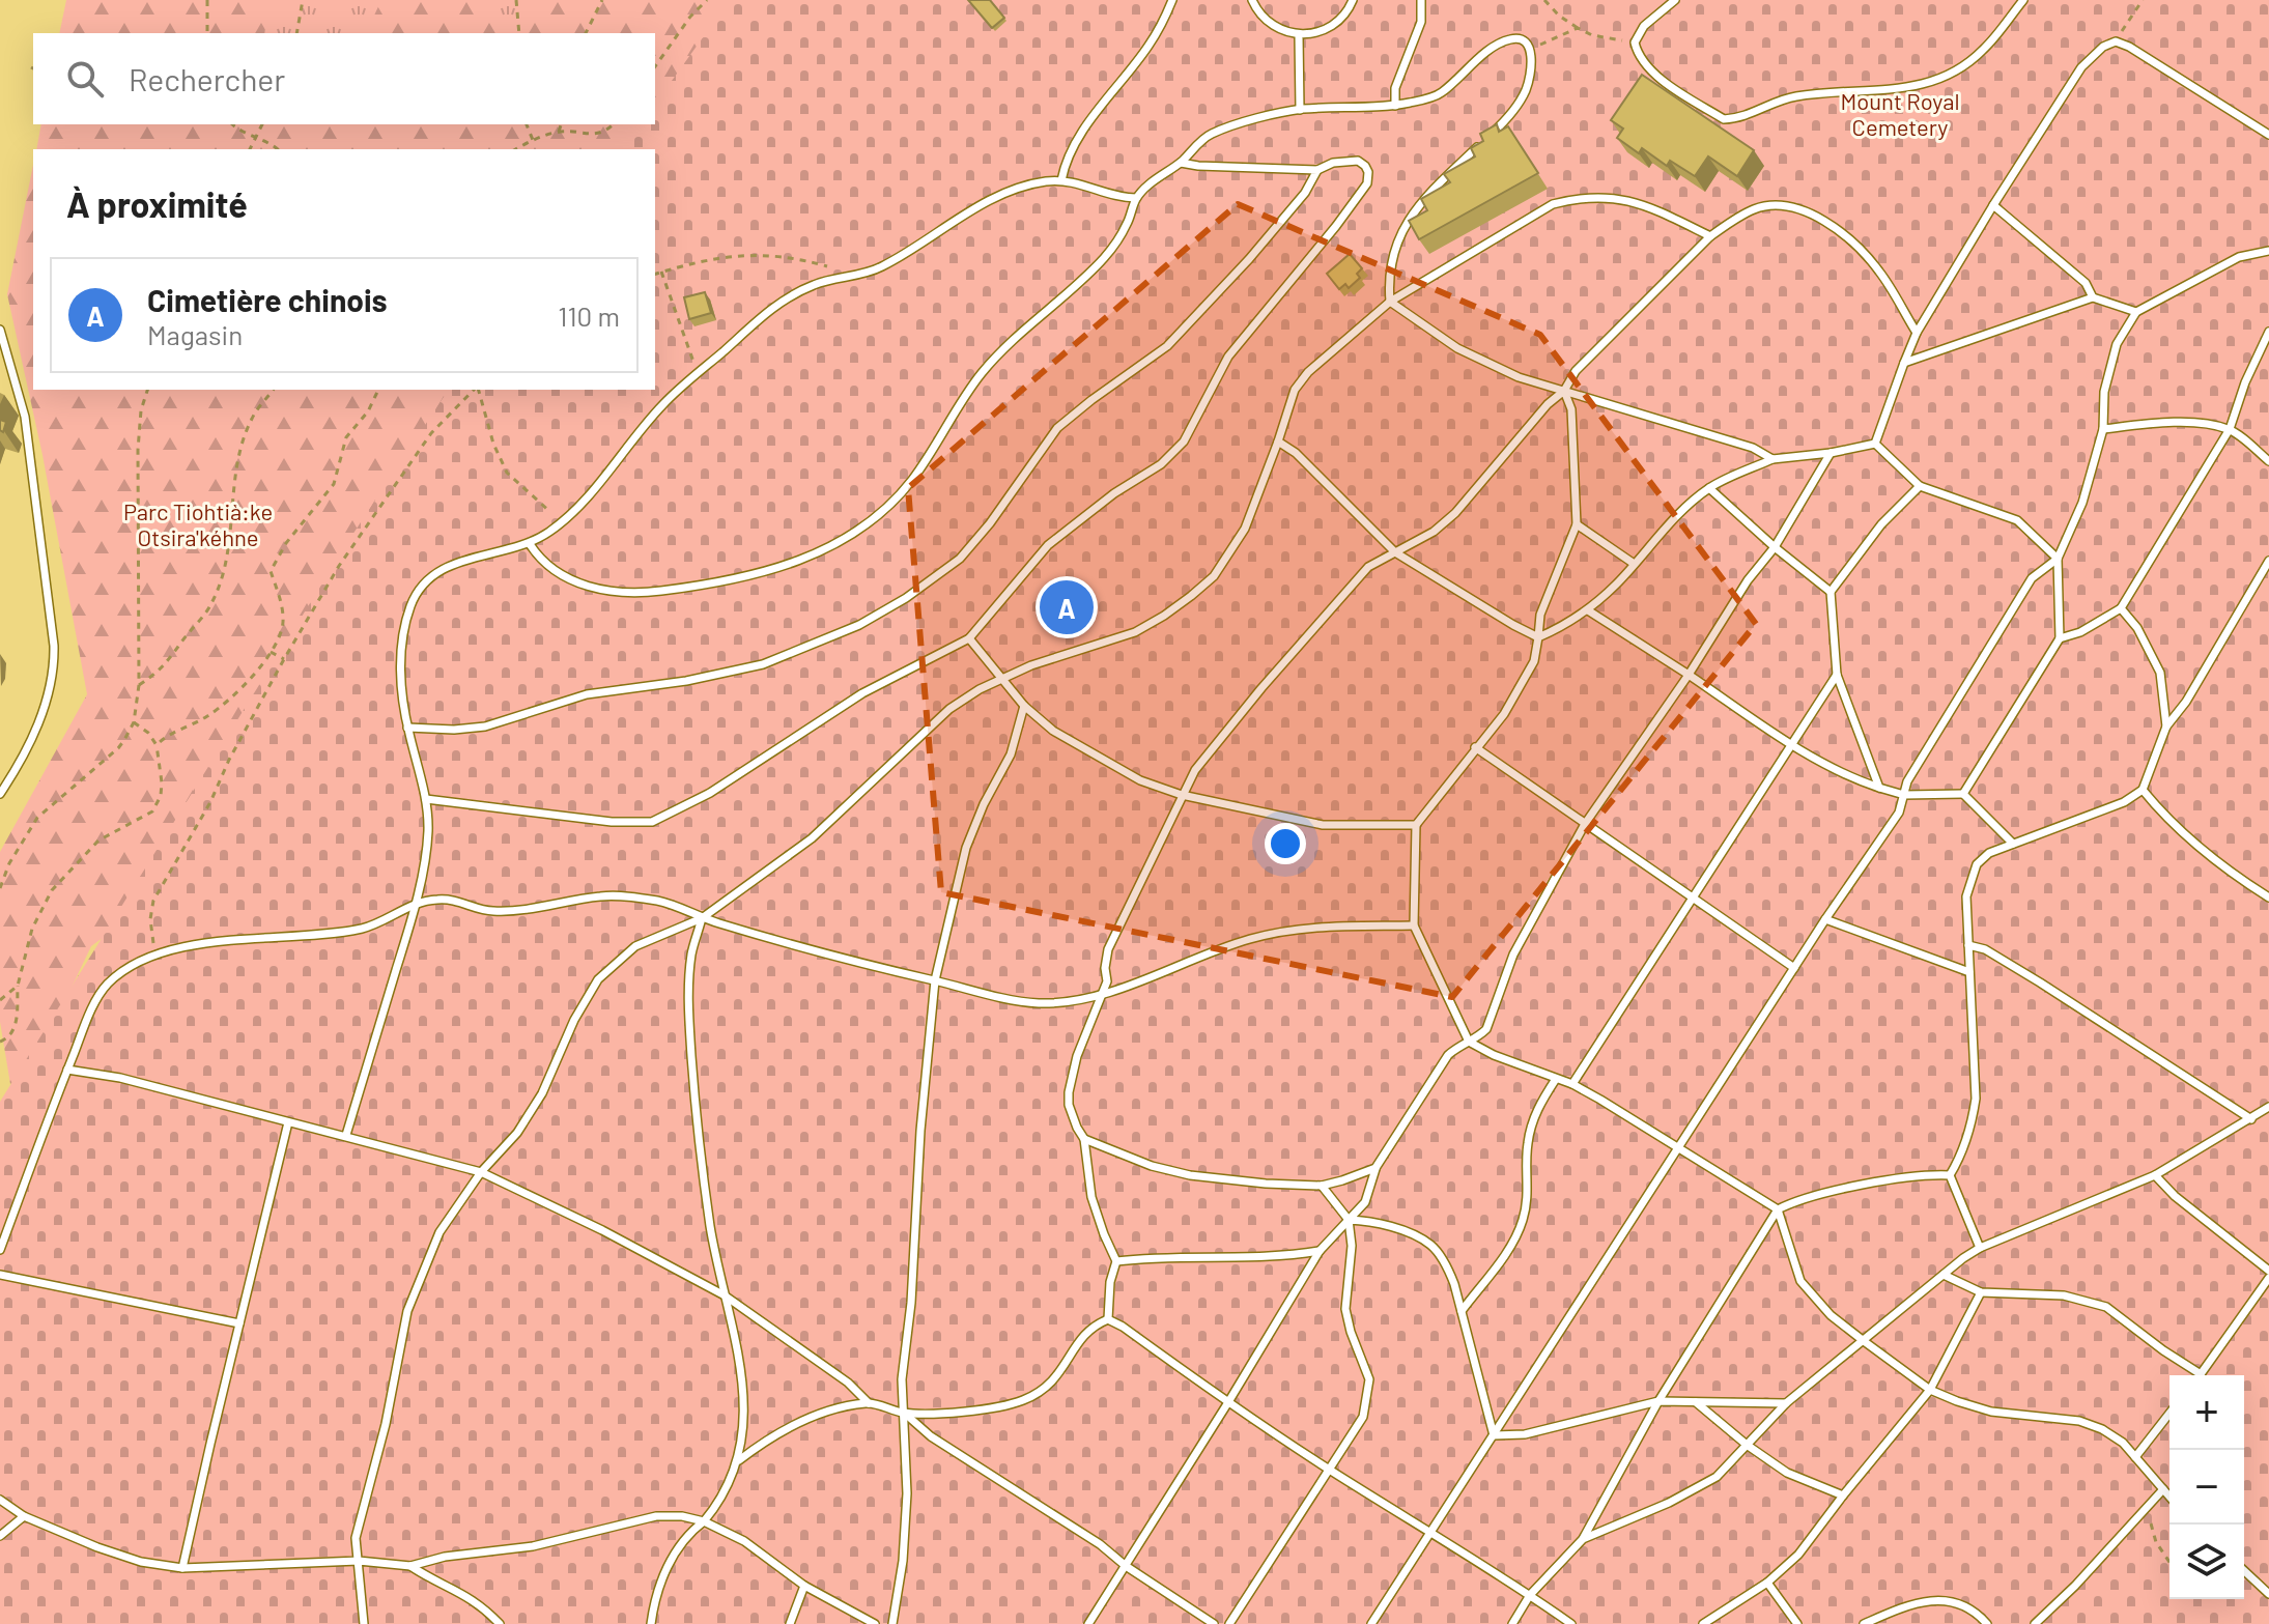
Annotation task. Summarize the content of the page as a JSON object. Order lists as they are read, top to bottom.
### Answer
{
  "parks": ["Mount Royal Cemetery", "Parc Tiohtià:ke Otsira'kéhne"],
  "page": {
    "search": "Rechercher",
    "heading": "À proximité",
    "list": [
      {
        "mark": "A",
        "name": "Cimetière chinois",
        "note": "Magasin",
        "value": "110 m"
      }
    ],
    "pins": "A",
    "map_buttons": ["+", "−"]
  }
}
